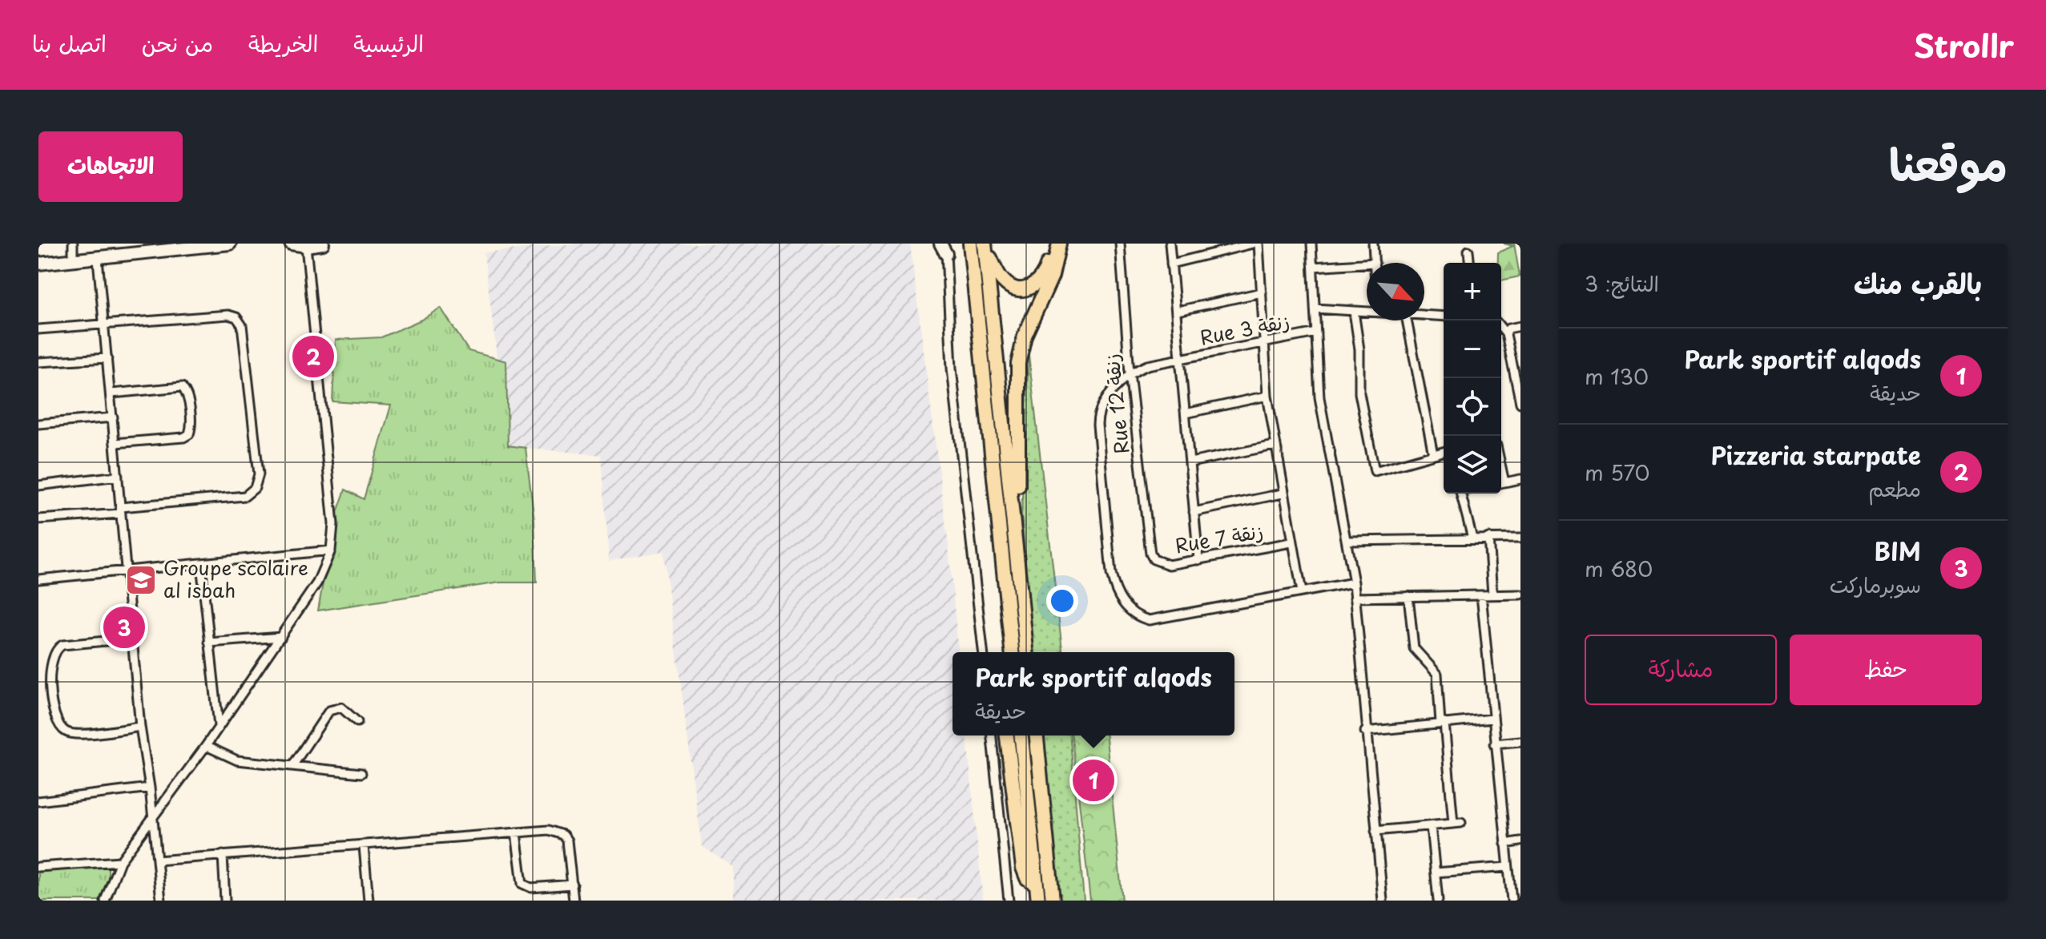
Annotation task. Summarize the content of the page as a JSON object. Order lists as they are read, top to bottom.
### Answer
{
  "streets": {
    "street": ["Rue 3 زنقة", "Rue 12 زنقة", "Rue 7 زنقة"]
  },
  "crossings": [
    ["Rue 3 زنقة", "Rue 12 زنقة"],
    ["Rue 12 زنقة", "Rue 7 زنقة"]
  ],
  "places": {
    "school or university": ["Groupe scolaire al isbah"]
  },
  "north": "bottom right",
  "page": {
    "header": "Strollr",
    "nav": [
      "الرئيسية",
      "الخريطة",
      "من نحن",
      "اتصل بنا"
    ],
    "title": "موقعنا",
    "buttons": [
      "الاتجاهات",
      ["حفظ", "مشاركة"]
    ],
    "heading": ["بالقرب منك", "النتائج: 3"],
    "map_buttons": ["+", "−"],
    "list": [
      {
        "mark": "1",
        "name": "Park sportif alqods",
        "note": "حديقة",
        "value": "130 m"
      },
      {
        "mark": "2",
        "name": "Pizzeria starpate",
        "note": "مطعم",
        "value": "570 m"
      },
      {
        "mark": "3",
        "name": "BIM",
        "note": "سوبرماركت",
        "value": "680 m"
      }
    ],
    "pins": ["2", "3", "1"],
    "popup": ["Park sportif alqods", "حديقة"]
  }
}
